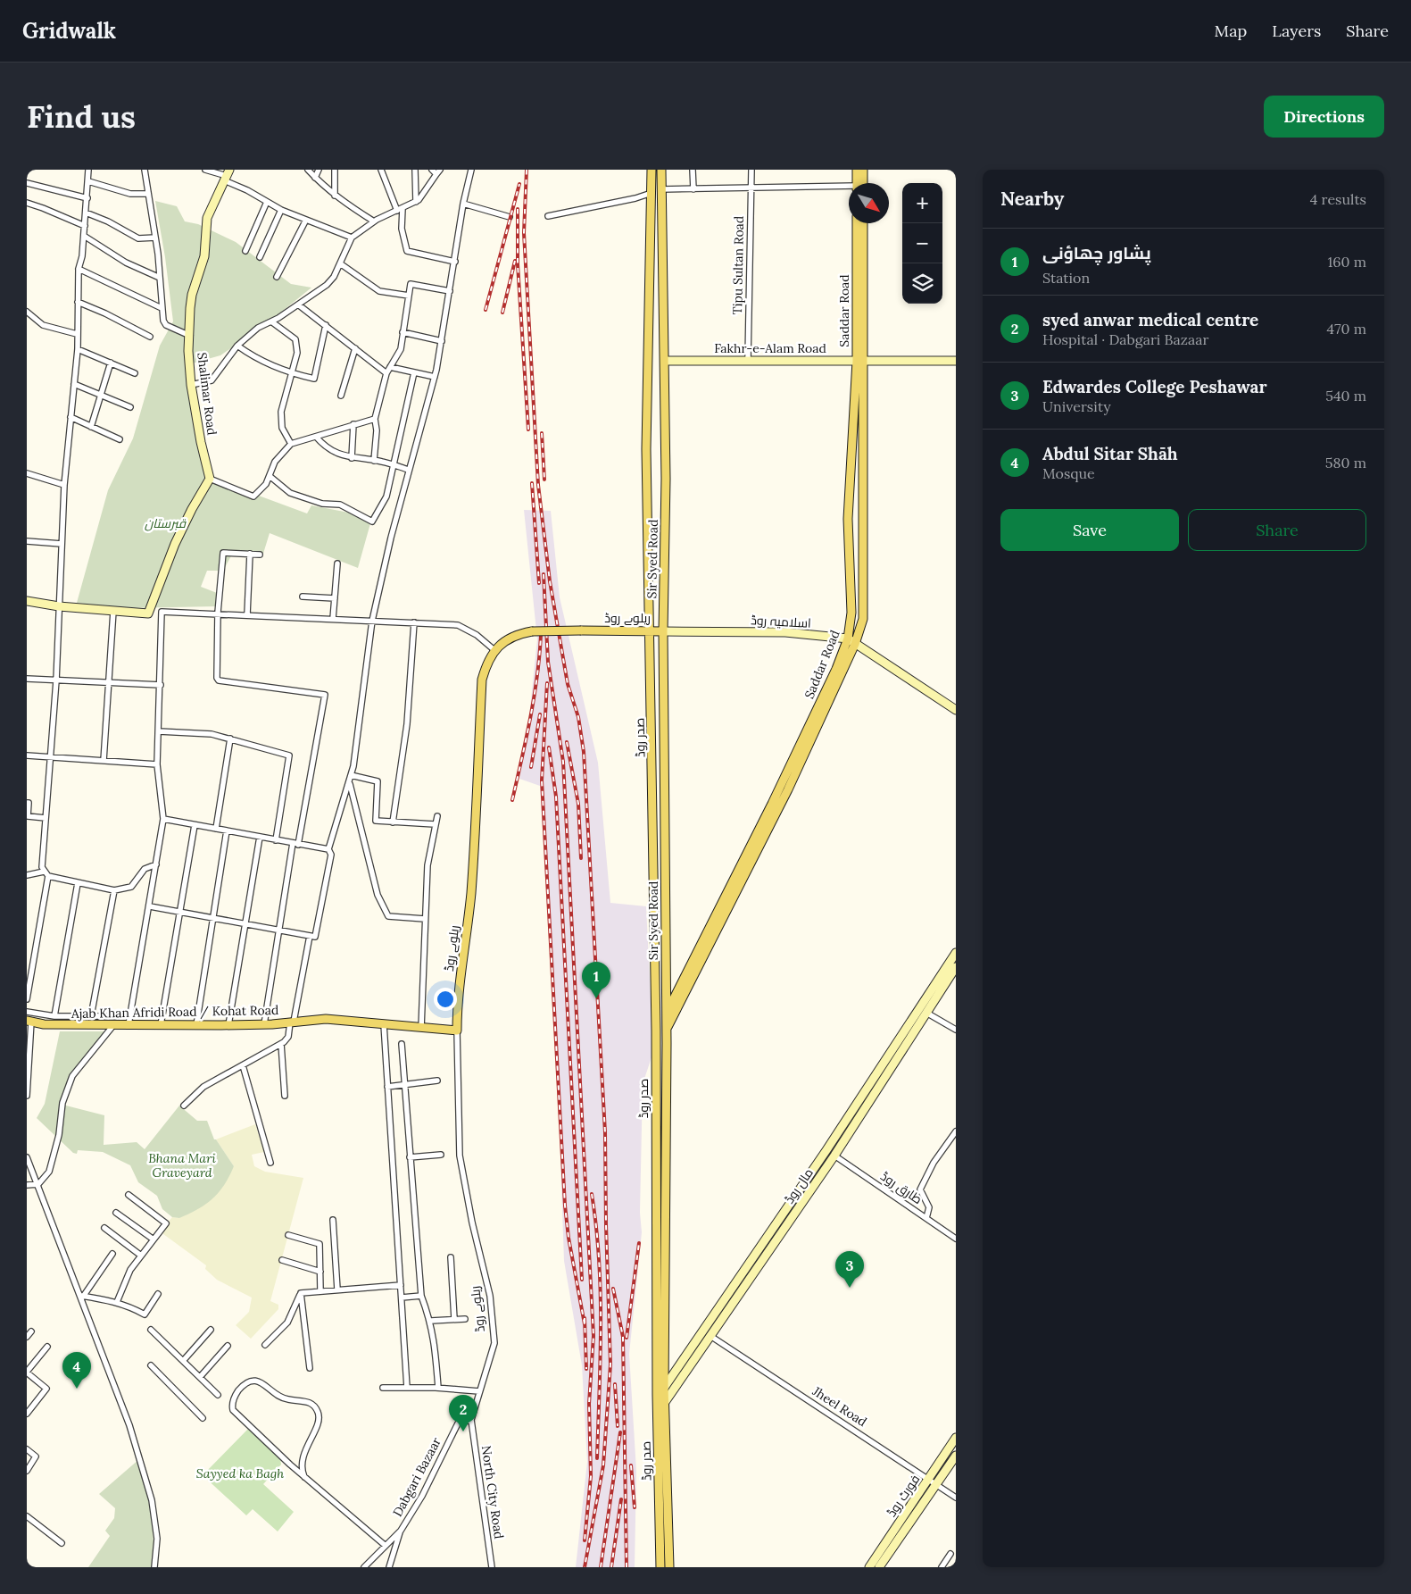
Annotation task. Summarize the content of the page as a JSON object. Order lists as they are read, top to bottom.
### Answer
{
  "streets": {
    "main road": [
      "Saddar Road",
      "Sir Syed Road",
      "ریلوے روڈ",
      "صدر روڈ",
      "Ajab Khan Afridi Road / Kohat Road"
    ],
    "street": [
      "Tipu Sultan Road",
      "Fakhr-e-Alam Road",
      "Shalimar Road",
      "اسلامیہ روڈ",
      "مال روڈ",
      "طارق روڈ",
      "Jheel Road",
      "Dabgari Bazaar",
      "North City Road",
      "فورٹ روڈ"
    ]
  },
  "crossings": [
    ["Tipu Sultan Road", "Fakhr-e-Alam Road"],
    ["Saddar Road", "Fakhr-e-Alam Road"],
    ["Saddar Road", "Sir Syed Road"],
    ["Saddar Road", "اسلامیہ روڈ"],
    ["Saddar Road", "صدر روڈ"],
    ["Fakhr-e-Alam Road", "Sir Syed Road"],
    ["Sir Syed Road", "ریلوے روڈ"],
    ["Sir Syed Road", "اسلامیہ روڈ"],
    ["Sir Syed Road", "صدر روڈ"],
    ["ریلوے روڈ", "اسلامیہ روڈ"],
    ["ریلوے روڈ", "صدر روڈ"],
    ["ریلوے روڈ", "Ajab Khan Afridi Road / Kohat Road"],
    ["ریلوے روڈ", "Dabgari Bazaar"],
    ["ریلوے روڈ", "North City Road"],
    ["صدر روڈ", "مال روڈ"],
    ["مال روڈ", "طارق روڈ"],
    ["مال روڈ", "Jheel Road"],
    ["Jheel Road", "فورٹ روڈ"],
    ["Dabgari Bazaar", "North City Road"]
  ],
  "parks": ["قبرستان", "Bhana Mari Graveyard", "Sayyed ka Bagh"],
  "north": "bottom right",
  "page": {
    "header": "Gridwalk",
    "nav": ["Map", "Layers", "Share"],
    "buttons": [
      "Directions",
      ["Save", "Share"]
    ],
    "title": "Find us",
    "heading": ["Nearby", "4 results"],
    "map_buttons": ["+", "−"],
    "list": [
      {
        "mark": "1",
        "name": "پشاور چھاؤنی",
        "note": "Station",
        "value": "160 m"
      },
      {
        "mark": "2",
        "name": "syed anwar medical centre",
        "note": "Hospital · Dabgari Bazaar",
        "value": "470 m"
      },
      {
        "mark": "3",
        "name": "Edwardes College Peshawar",
        "note": "University",
        "value": "540 m"
      },
      {
        "mark": "4",
        "name": "Abdul Sitar Shāh",
        "note": "Mosque",
        "value": "580 m"
      }
    ],
    "pins": [
      "1",
      "3",
      "4",
      "2"
    ]
  }
}
